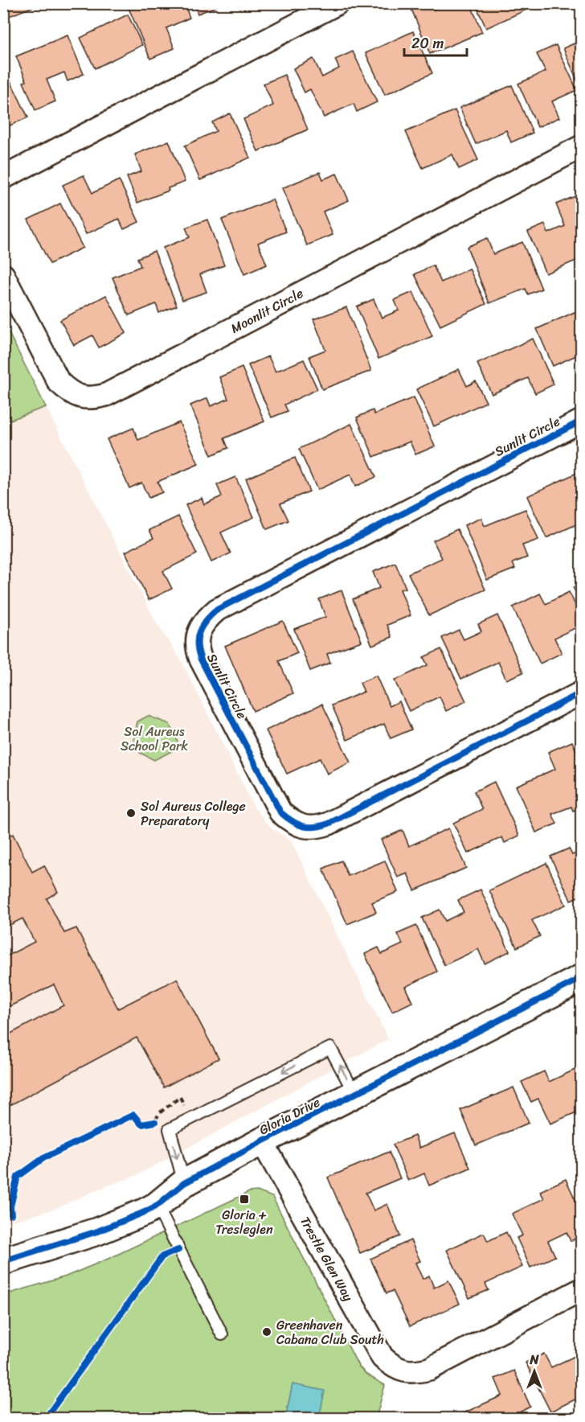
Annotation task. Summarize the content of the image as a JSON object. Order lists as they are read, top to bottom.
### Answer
{
  "streets": {
    "street": [
      "Moonlit Circle",
      "Sunlit Circle",
      "Gloria Drive",
      "Trestle Glen Way"
    ]
  },
  "crossings": [
    ["Gloria Drive", "Trestle Glen Way"]
  ],
  "parks": ["Sol Aureus School Park"],
  "places": {
    "other": ["Sol Aureus College Preparatory", "Greenhaven Cabana Club South"],
    "transit": ["Gloria + Tresleglen"]
  },
  "scale_bar": "20 m",
  "north": "top"
}
